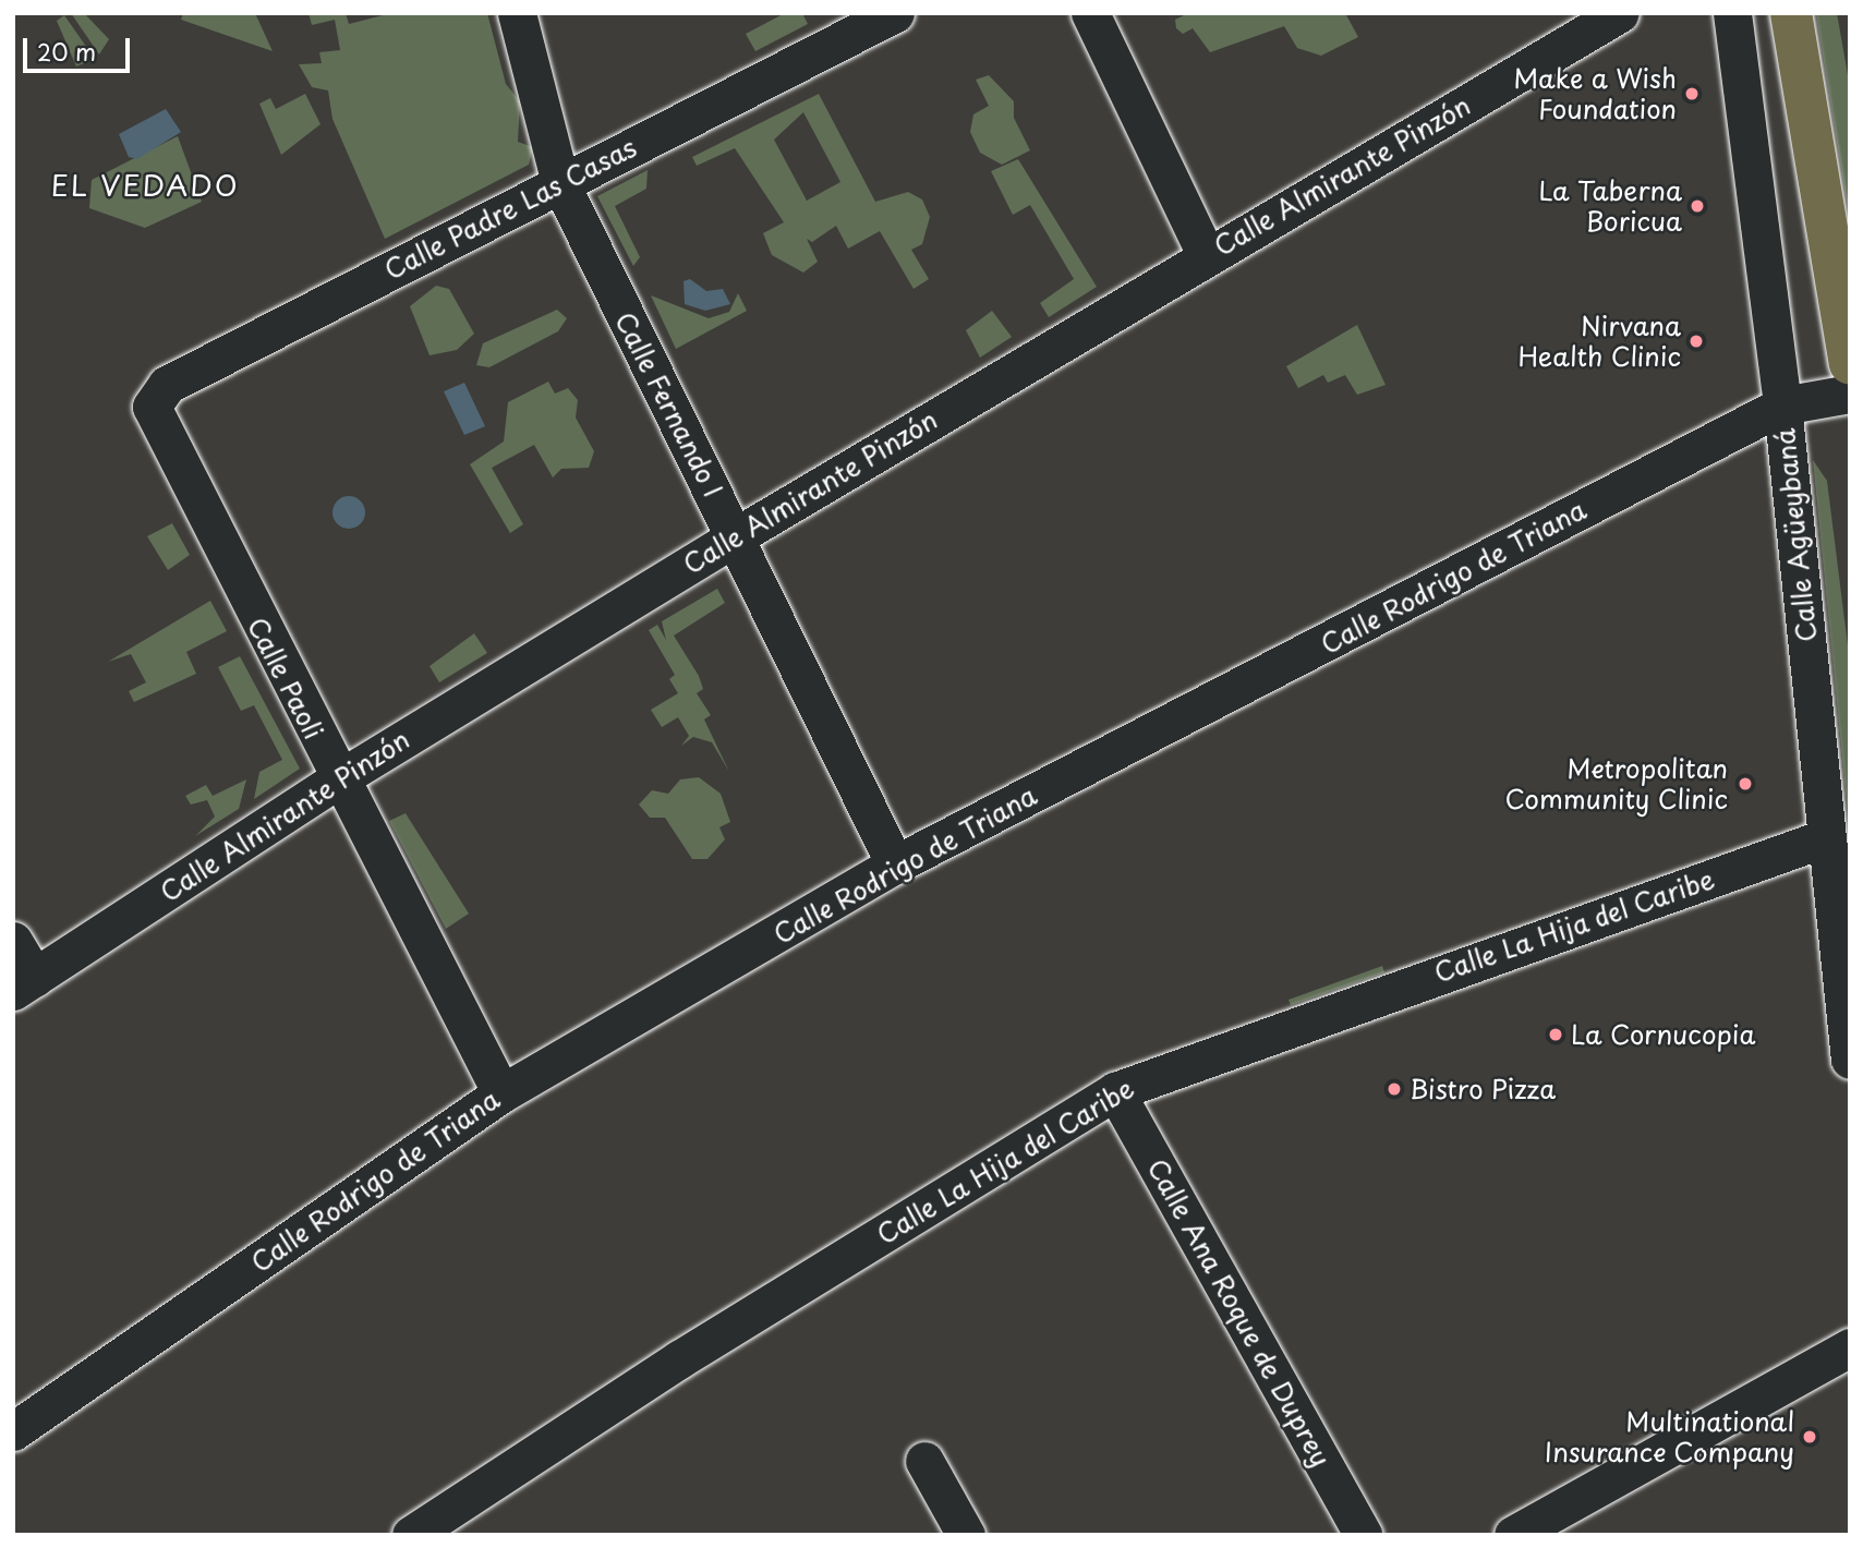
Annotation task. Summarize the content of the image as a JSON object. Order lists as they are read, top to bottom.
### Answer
{
  "streets": {
    "street": [
      "Calle Almirante Pinzón",
      "Calle Padre Las Casas",
      "Calle Fernando I",
      "Calle Agüeybaná",
      "Calle Rodrigo de Triana",
      "Calle Paoli",
      "Calle La Hija del Caribe",
      "Calle Ana Roque de Duprey"
    ]
  },
  "crossings": [
    ["Calle Almirante Pinzón", "Calle Fernando I"],
    ["Calle Almirante Pinzón", "Calle Paoli"],
    ["Calle Padre Las Casas", "Calle Fernando I"],
    ["Calle Padre Las Casas", "Calle Paoli"],
    ["Calle Fernando I", "Calle Rodrigo de Triana"],
    ["Calle Agüeybaná", "Calle Rodrigo de Triana"],
    ["Calle Agüeybaná", "Calle La Hija del Caribe"],
    ["Calle Rodrigo de Triana", "Calle Paoli"],
    ["Calle La Hija del Caribe", "Calle Ana Roque de Duprey"]
  ],
  "districts": ["EL VEDADO"],
  "places": [
    "Make a Wish Foundation",
    "La Taberna Boricua",
    "Nirvana Health Clinic",
    "Metropolitan Community Clinic",
    "La Cornucopia",
    "Bistro Pizza",
    "Multinational Insurance Company"
  ],
  "scale_bar": "20 m"
}
